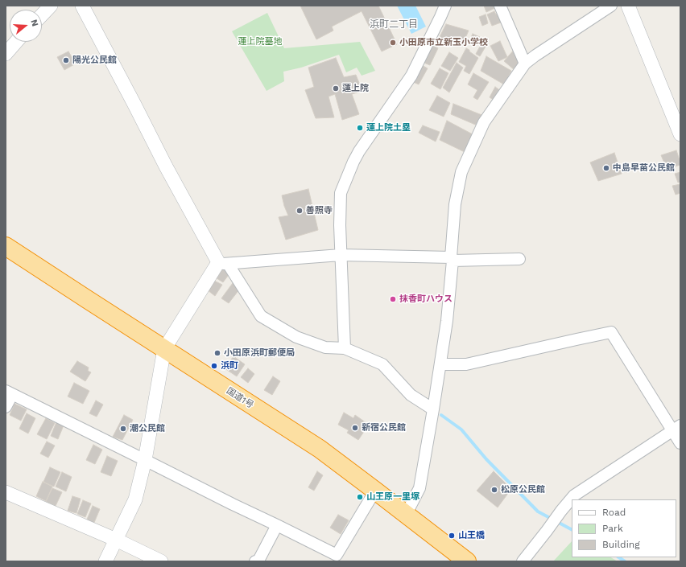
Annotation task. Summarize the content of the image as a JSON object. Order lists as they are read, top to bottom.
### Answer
{
  "streets": {
    "highway": ["国道1号"]
  },
  "districts": ["浜町二丁目"],
  "parks": ["蓮上院墓地"],
  "places": [
    "小田原市立新玉小学校",
    "陽光公民館",
    "蓮上院",
    "蓮上院土塁",
    "中島早苗公民館",
    "善照寺",
    "抹香町ハウス",
    "小田原浜町郵便局",
    "浜町",
    "新宿公民館",
    "潮公民館",
    "松原公民館",
    "山王原一里塚",
    "山王橋"
  ],
  "legend": ["Road", "Park", "Building"],
  "north": "right"
}
